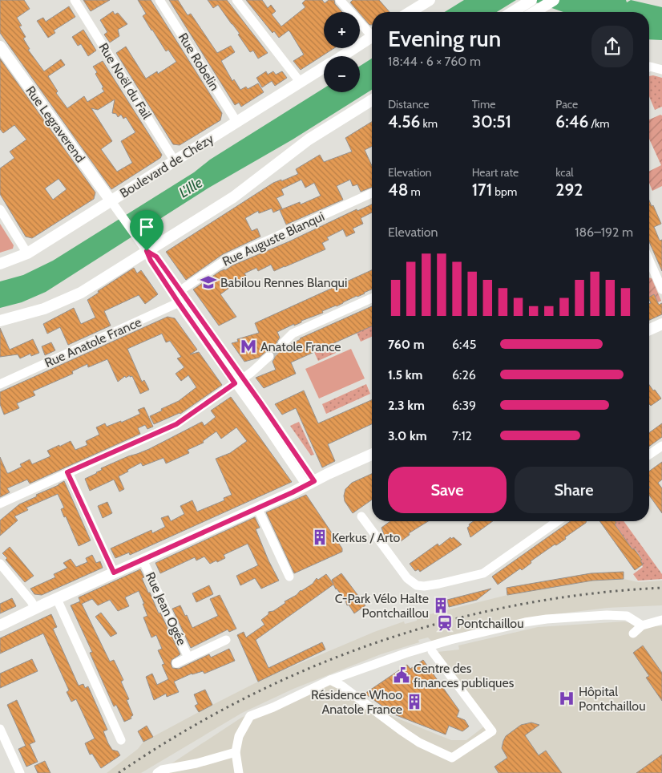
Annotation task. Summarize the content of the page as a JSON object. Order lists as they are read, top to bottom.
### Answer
{
  "streets": {
    "main road": ["Rue Legraverend", "Boulevard de Chézy"],
    "street": [
      "Rue Robelin",
      "Rue Noël du Fail",
      "Rue Auguste Blanqui",
      "Rue Anatole France",
      "Rue Jean Ogée"
    ]
  },
  "crossings": [
    ["Rue Robelin", "Boulevard de Chézy"],
    ["Rue Noël du Fail", "Boulevard de Chézy"],
    ["Rue Legraverend", "Boulevard de Chézy"],
    ["Rue Auguste Blanqui", "Rue Anatole France"]
  ],
  "water": ["L'Ille"],
  "places": {
    "school or university": ["Babilou Rennes Blanqui"],
    "metro station": ["Anatole France"],
    "building": ["Kerkus / Arto", "C-Park Vélo Halte Pontchaillou", "Résidence Whoo Anatole France"],
    "station": ["Pontchaillou"],
    "public building": ["Centre des finances publiques"],
    "hospital": ["Hôpital Pontchaillou"]
  },
  "page": {
    "map_buttons": ["+", "−"],
    "heading": ["Evening run", "18:44 · 6 × 760 m"],
    "stats": [
      ["Distance", "4.56 km"],
      ["Time", "30:51"],
      ["Pace", "6:46 /km"],
      ["Elevation", "48 m"],
      ["Heart rate", "171 bpm"],
      ["kcal", "292"]
    ],
    "chart": ["Elevation", "186–192 m"],
    "list": [
      {
        "name": "760 m",
        "note": "6:45"
      },
      {
        "name": "1.5 km",
        "note": "6:26"
      },
      {
        "name": "2.3 km",
        "note": "6:39"
      },
      {
        "name": "3.0 km",
        "note": "7:12"
      }
    ],
    "buttons": ["Save", "Share"]
  }
}
